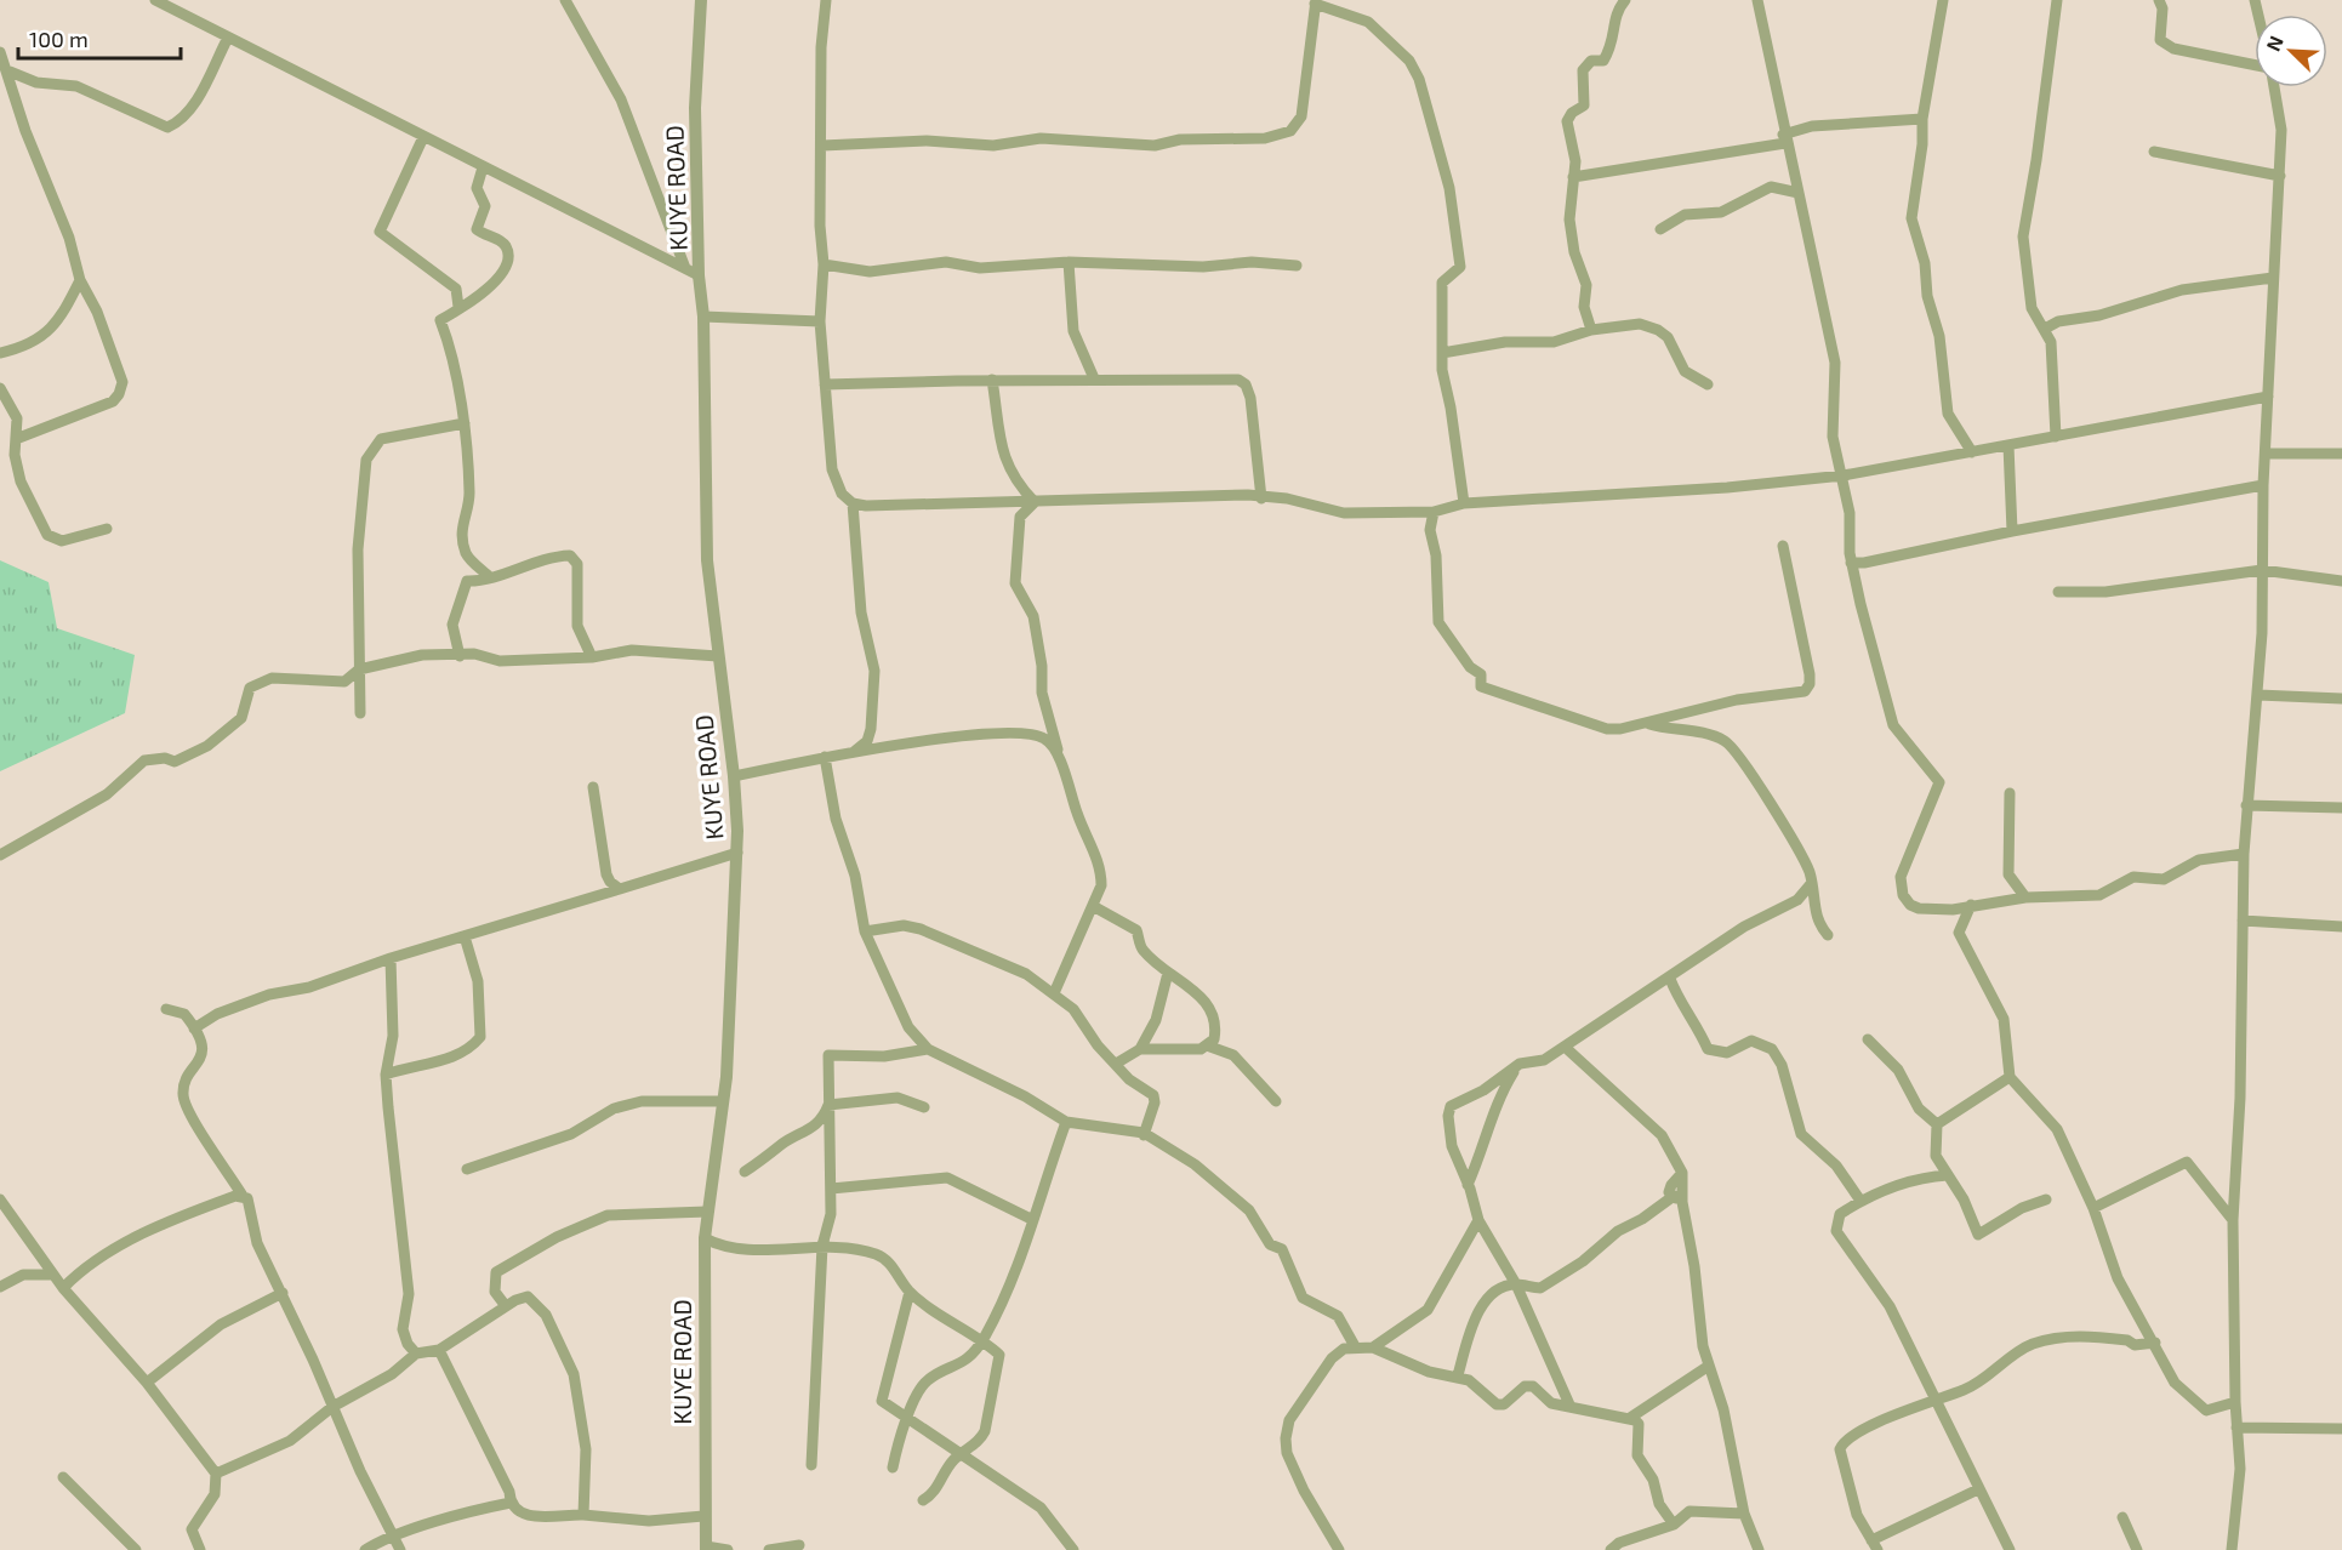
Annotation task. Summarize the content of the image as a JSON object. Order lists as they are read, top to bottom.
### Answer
{
  "streets": {
    "street": ["KUYE ROAD"]
  },
  "scale_bar": "100 m",
  "north": "top left"
}
